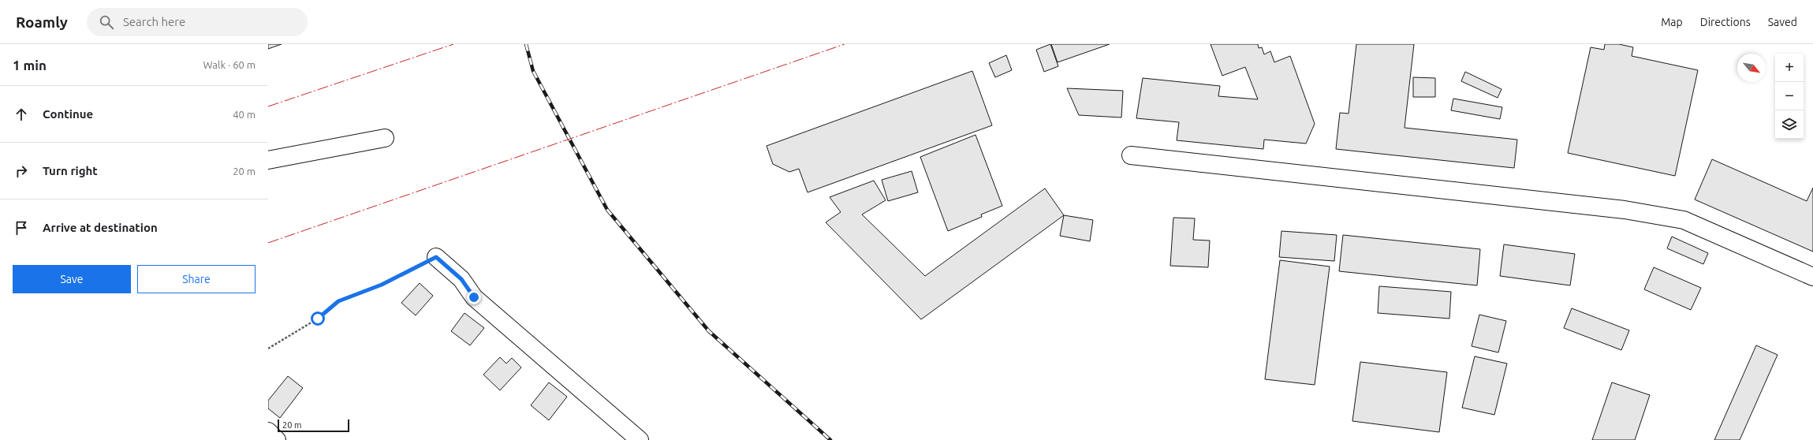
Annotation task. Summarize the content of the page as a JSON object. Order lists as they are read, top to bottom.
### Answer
{
  "scale_bar": "20 m",
  "north": "bottom right",
  "page": {
    "header": "Roamly",
    "search": "Search here",
    "nav": ["Map", "Directions", "Saved"],
    "heading": ["1 min", "Walk · 60 m"],
    "map_buttons": ["+", "−"],
    "list": [
      ["Continue", "40 m"],
      ["Turn right", "20 m"],
      "Arrive at destination"
    ],
    "buttons": ["Save", "Share"],
    "scale": "20 m"
  }
}
